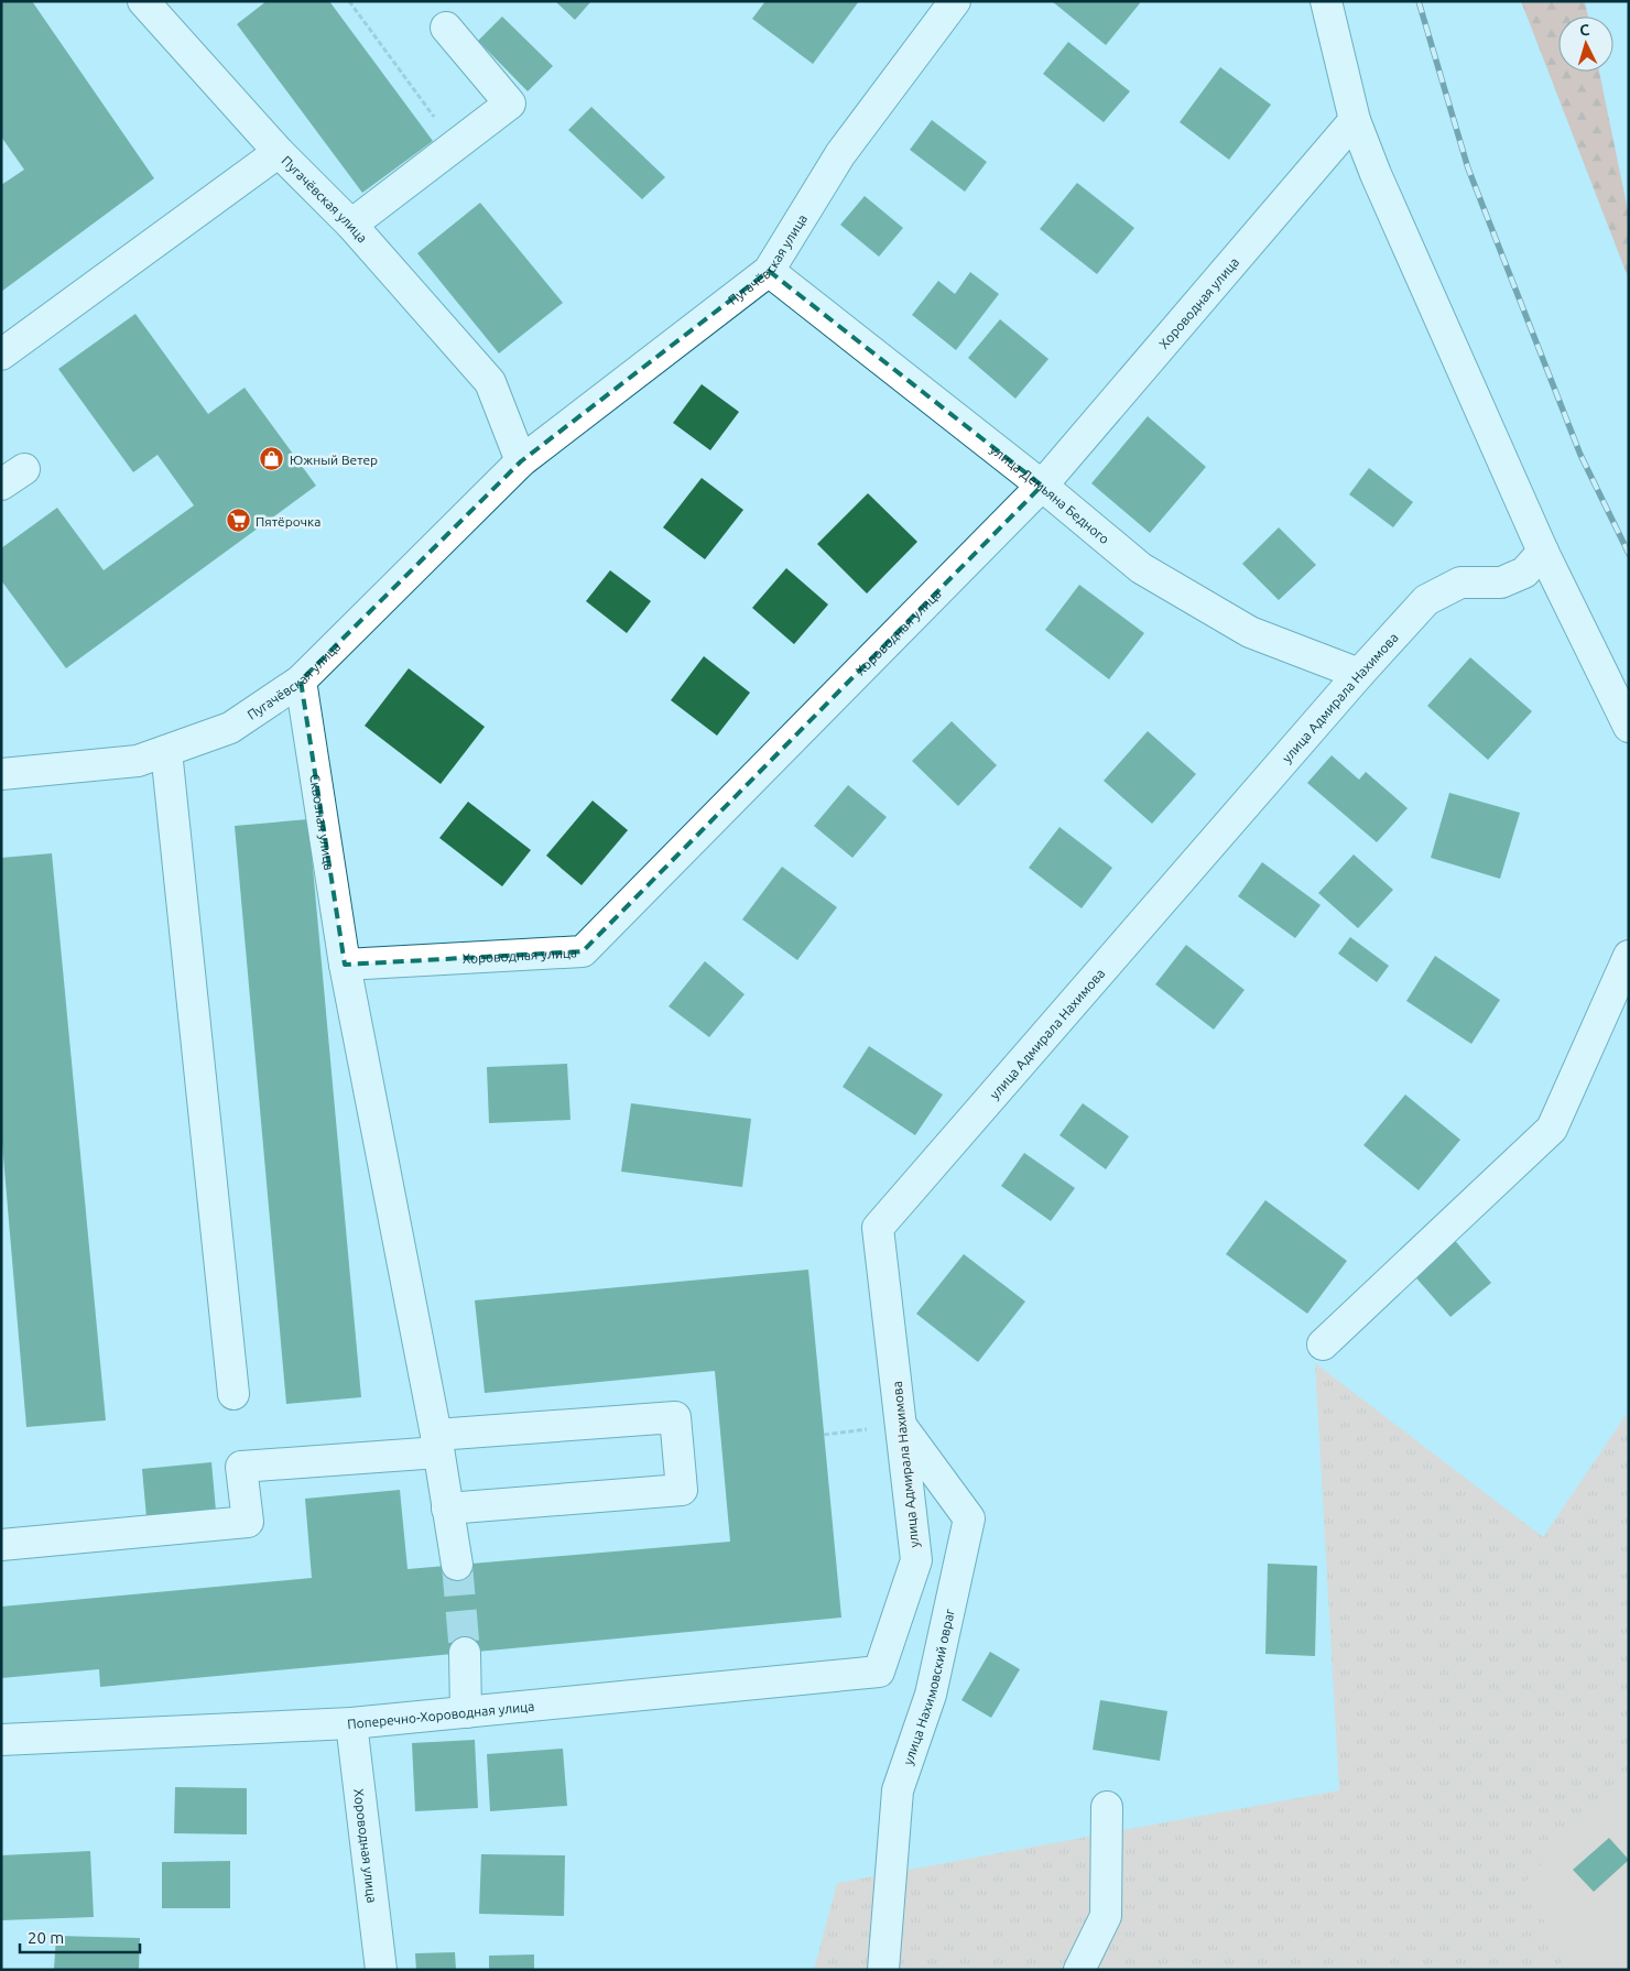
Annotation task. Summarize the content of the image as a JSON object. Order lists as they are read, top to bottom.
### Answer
{
  "streets": {
    "street": [
      "Пугачёвская улица",
      "Хороводная улица",
      "улица Демьяна Бедного",
      "улица Адмирала Нахимова",
      "Сквозная улица",
      "улица Нахимовский овраг",
      "Поперечно-Хороводная улица"
    ]
  },
  "crossings": [
    ["Пугачёвская улица", "улица Демьяна Бедного"],
    ["Пугачёвская улица", "Сквозная улица"],
    ["Хороводная улица", "улица Демьяна Бедного"],
    ["Хороводная улица", "Сквозная улица"],
    ["Хороводная улица", "Поперечно-Хороводная улица"],
    ["улица Демьяна Бедного", "улица Адмирала Нахимова"],
    ["улица Адмирала Нахимова", "улица Нахимовский овраг"],
    ["улица Адмирала Нахимова", "Поперечно-Хороводная улица"]
  ],
  "places": {
    "shop": ["Южный Ветер"],
    "supermarket": ["Пятёрочка"]
  },
  "scale_bar": "20 m",
  "north": "top"
}
